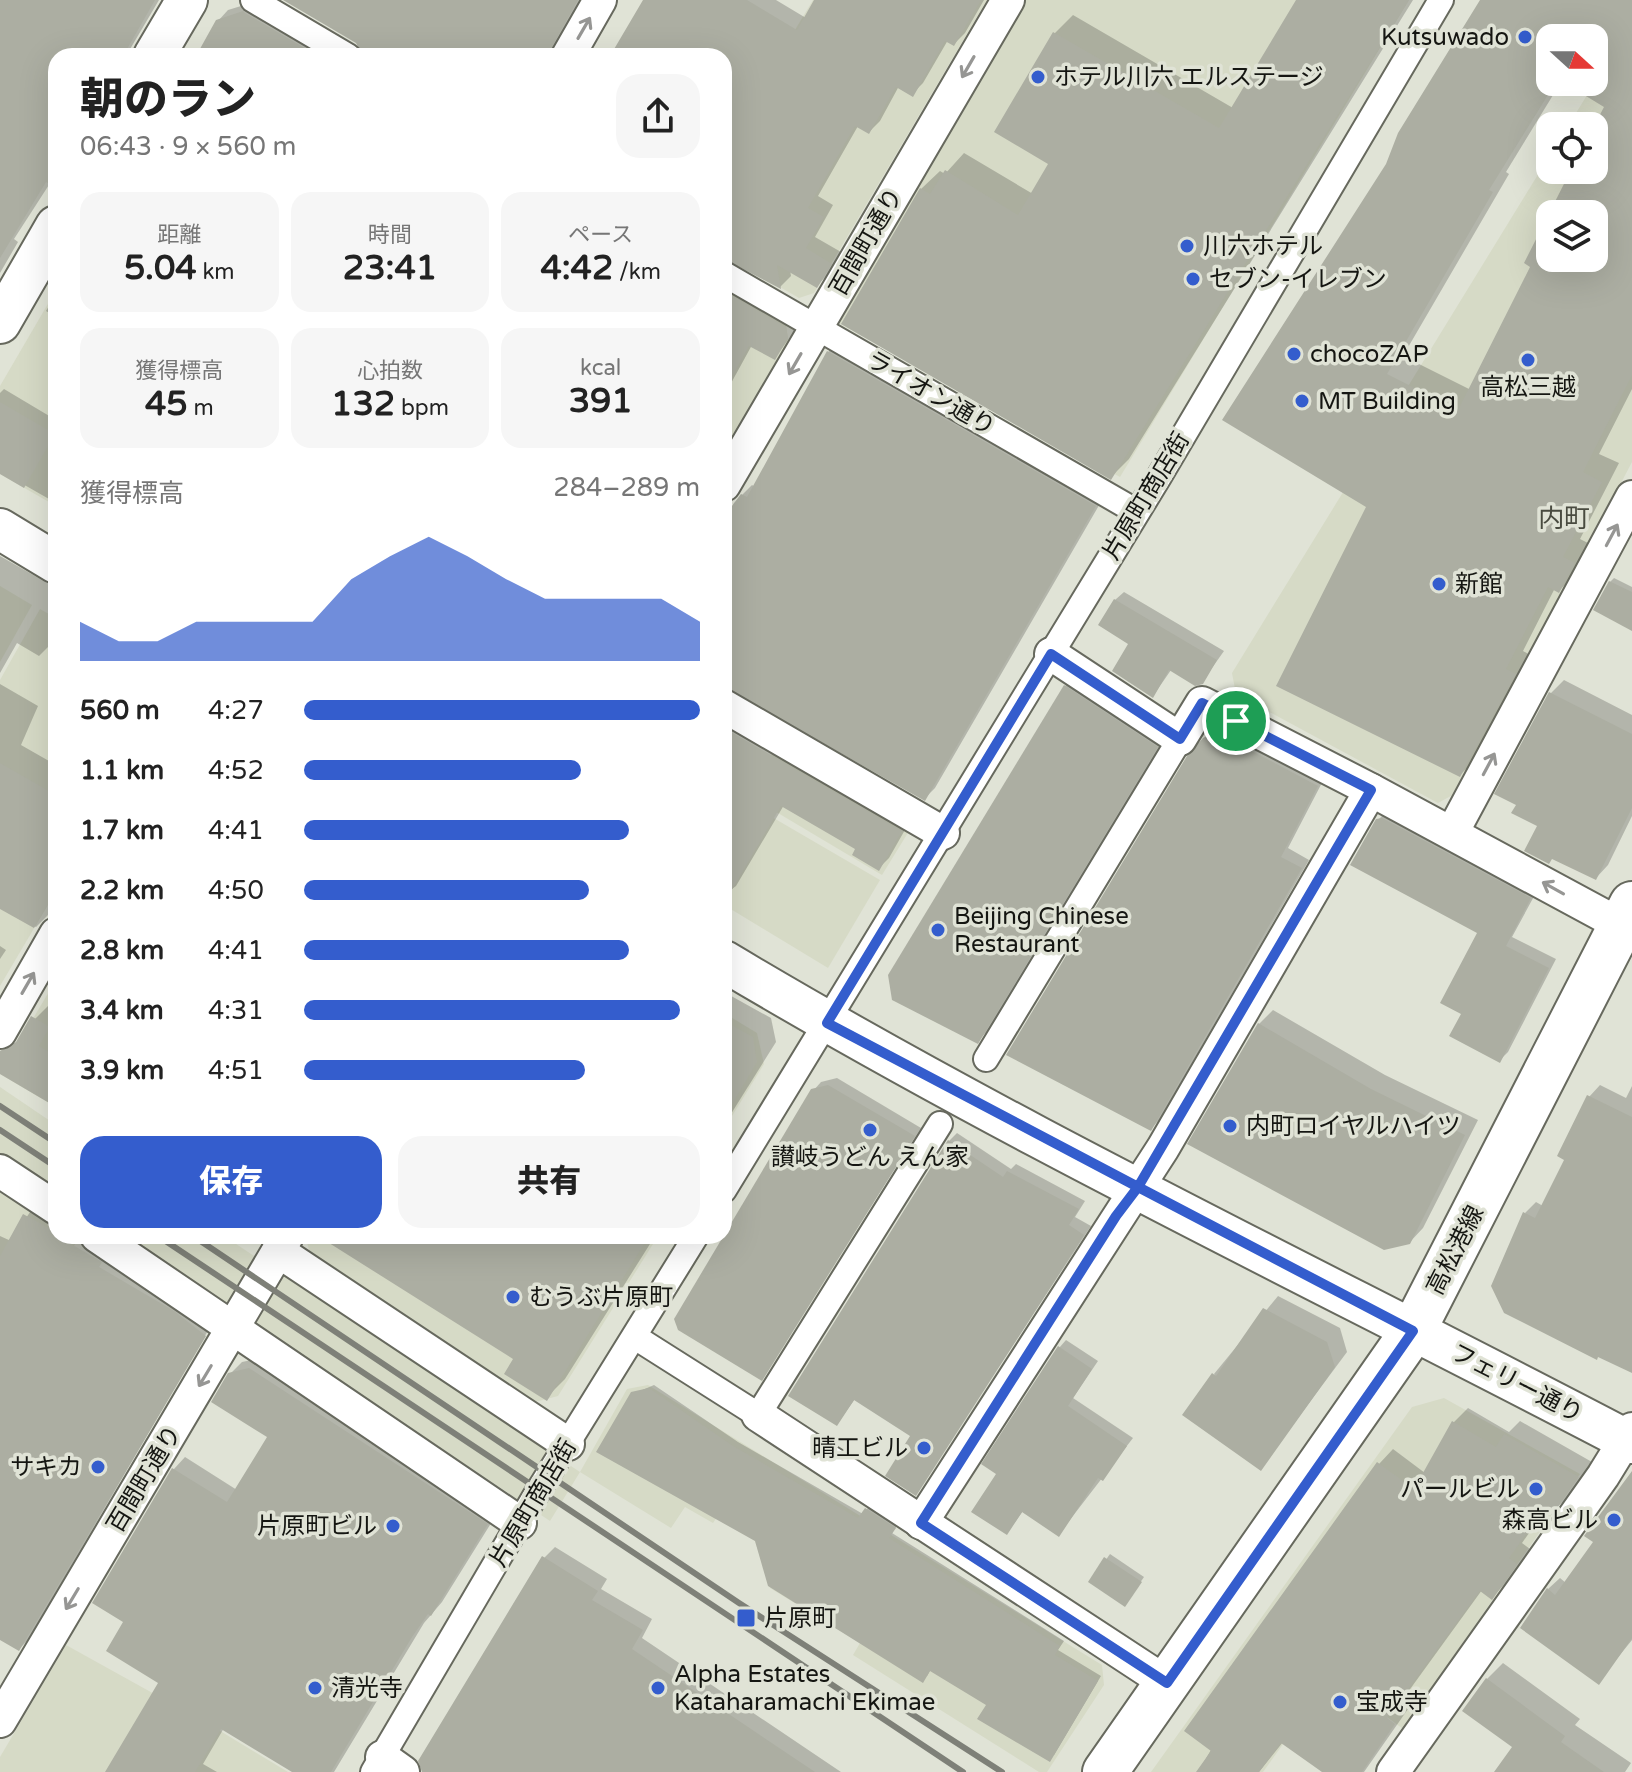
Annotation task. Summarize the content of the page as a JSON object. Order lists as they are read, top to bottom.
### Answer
{
  "streets": {
    "main road": ["高松港線"],
    "street": [
      "百間町通り",
      "ライオン通り",
      "片原町商店街",
      "フェリー通り"
    ]
  },
  "crossings": [
    ["百間町通り", "ライオン通り"],
    ["ライオン通り", "片原町商店街"],
    ["片原町商店街", "フェリー通り"],
    ["高松港線", "フェリー通り"]
  ],
  "one_way": ["百間町通り"],
  "districts": ["内町"],
  "places": {
    "other": [
      "Kutsuwado",
      "ホテル川六 エルステージ",
      "川六ホテル",
      "セブン-イレブン",
      "chocoZAP",
      "高松三越",
      "MT Building",
      "新館",
      "Beijing Chinese Restaurant",
      "内町ロイヤルハイツ",
      "讃岐うどん えん家",
      "むうぶ片原町",
      "晴工ビル",
      "サキカ",
      "パールビル",
      "森高ビル",
      "片原町ビル",
      "清光寺",
      "Alpha Estates Kataharamachi Ekimae",
      "宝成寺"
    ],
    "transit": ["片原町"]
  },
  "north": "right",
  "page": {
    "heading": ["朝のラン", "06:43 · 9 × 560 m"],
    "stats": [
      ["距離", "5.04 km"],
      ["時間", "23:41"],
      ["ペース", "4:42 /km"],
      ["獲得標高", "45 m"],
      ["心拍数", "132 bpm"],
      ["kcal", "391"]
    ],
    "chart": ["獲得標高", "284–289 m"],
    "list": [
      {
        "name": "560 m",
        "note": "4:27"
      },
      {
        "name": "1.1 km",
        "note": "4:52"
      },
      {
        "name": "1.7 km",
        "note": "4:41"
      },
      {
        "name": "2.2 km",
        "note": "4:50"
      },
      {
        "name": "2.8 km",
        "note": "4:41"
      },
      {
        "name": "3.4 km",
        "note": "4:31"
      },
      {
        "name": "3.9 km",
        "note": "4:51"
      }
    ],
    "buttons": ["保存", "共有"]
  }
}
